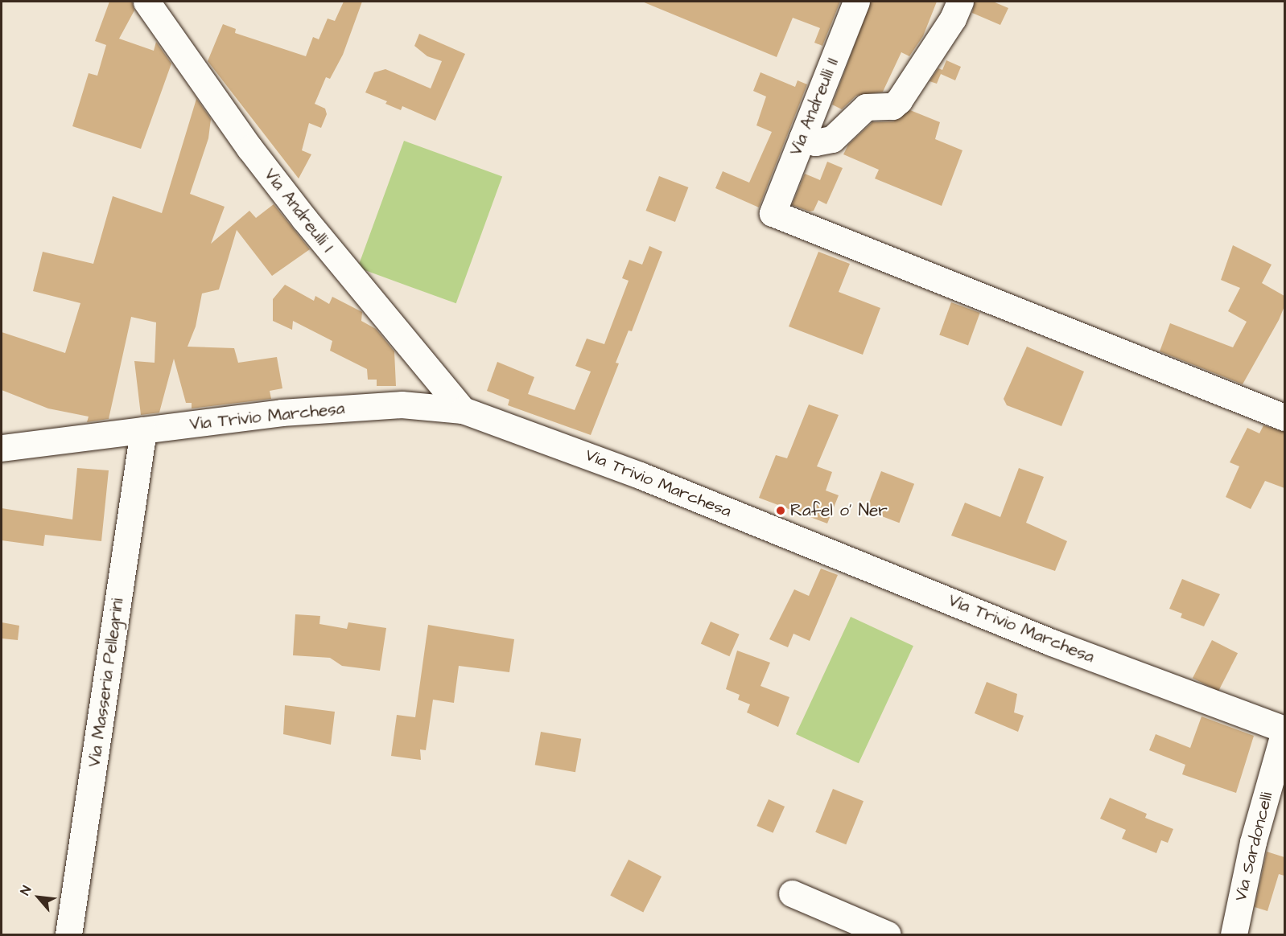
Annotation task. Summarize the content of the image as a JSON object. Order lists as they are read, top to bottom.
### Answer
{
  "streets": {
    "street": [
      "Via Andreulli II",
      "Via Andreulli I",
      "Via Trivio Marchesa",
      "Via Masseria Pellegrini",
      "Via Sardoncelli"
    ]
  },
  "crossings": [
    ["Via Andreulli I", "Via Trivio Marchesa"],
    ["Via Trivio Marchesa", "Via Masseria Pellegrini"],
    ["Via Trivio Marchesa", "Via Sardoncelli"]
  ],
  "places": ["Rafel o' Ner"],
  "north": "top left"
}
